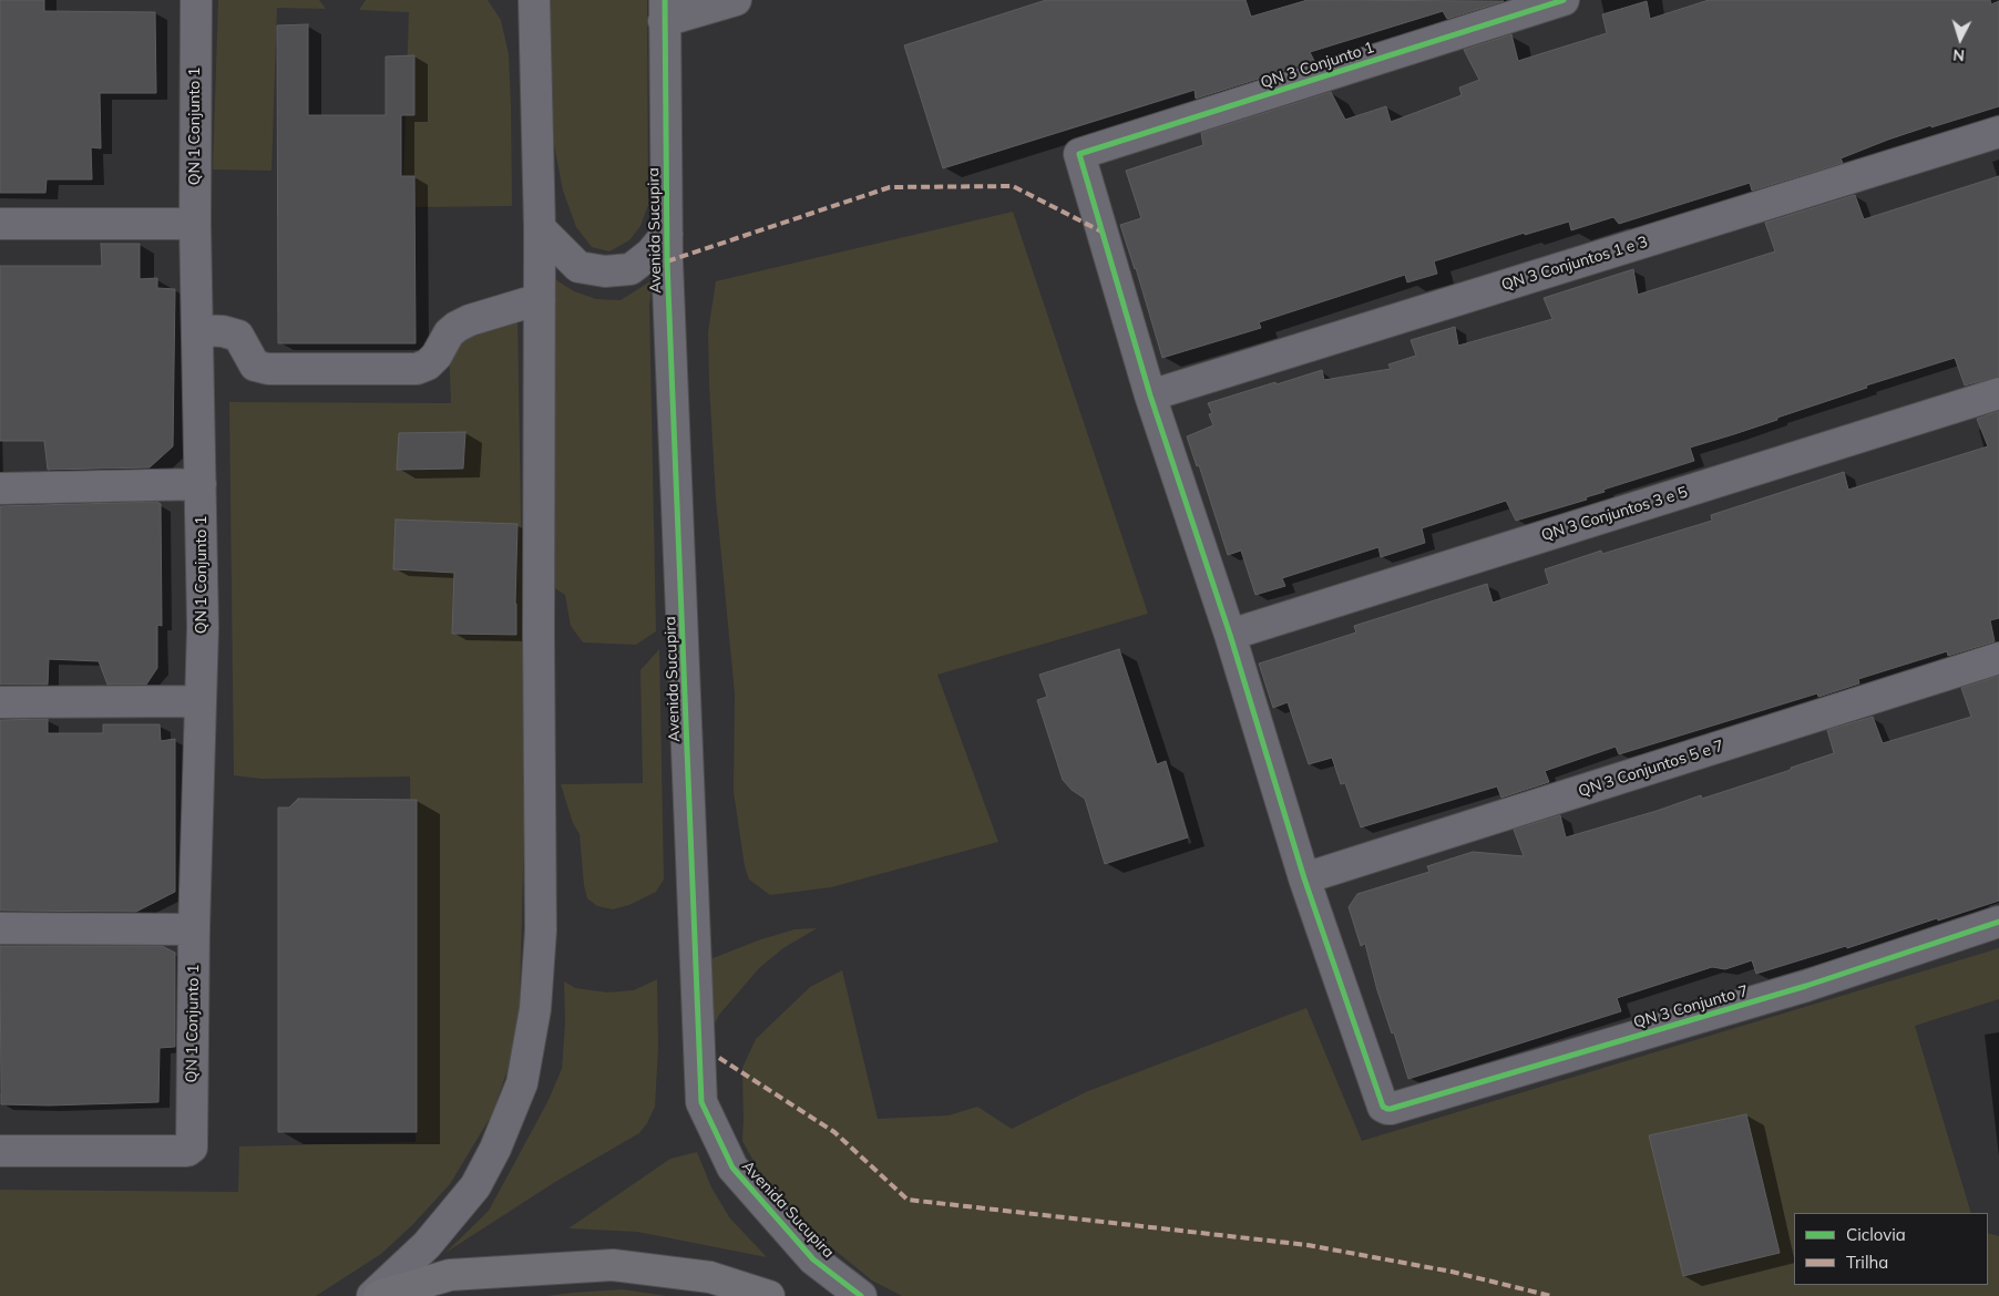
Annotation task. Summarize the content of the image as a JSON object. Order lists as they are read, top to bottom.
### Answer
{
  "streets": {
    "street": [
      "QN 3 Conjunto 1",
      "QN 1 Conjunto 1",
      "Avenida Sucupira",
      "QN 3 Conjuntos 1 e 3",
      "QN 3 Conjuntos 3 e 5",
      "QN 3 Conjuntos 5 e 7",
      "QN 3 Conjunto 7"
    ]
  },
  "crossings": [
    ["QN 3 Conjunto 1", "QN 3 Conjuntos 1 e 3"],
    ["QN 3 Conjuntos 5 e 7", "QN 3 Conjunto 7"]
  ],
  "legend": ["Ciclovia", "Trilha"],
  "north": "bottom"
}
